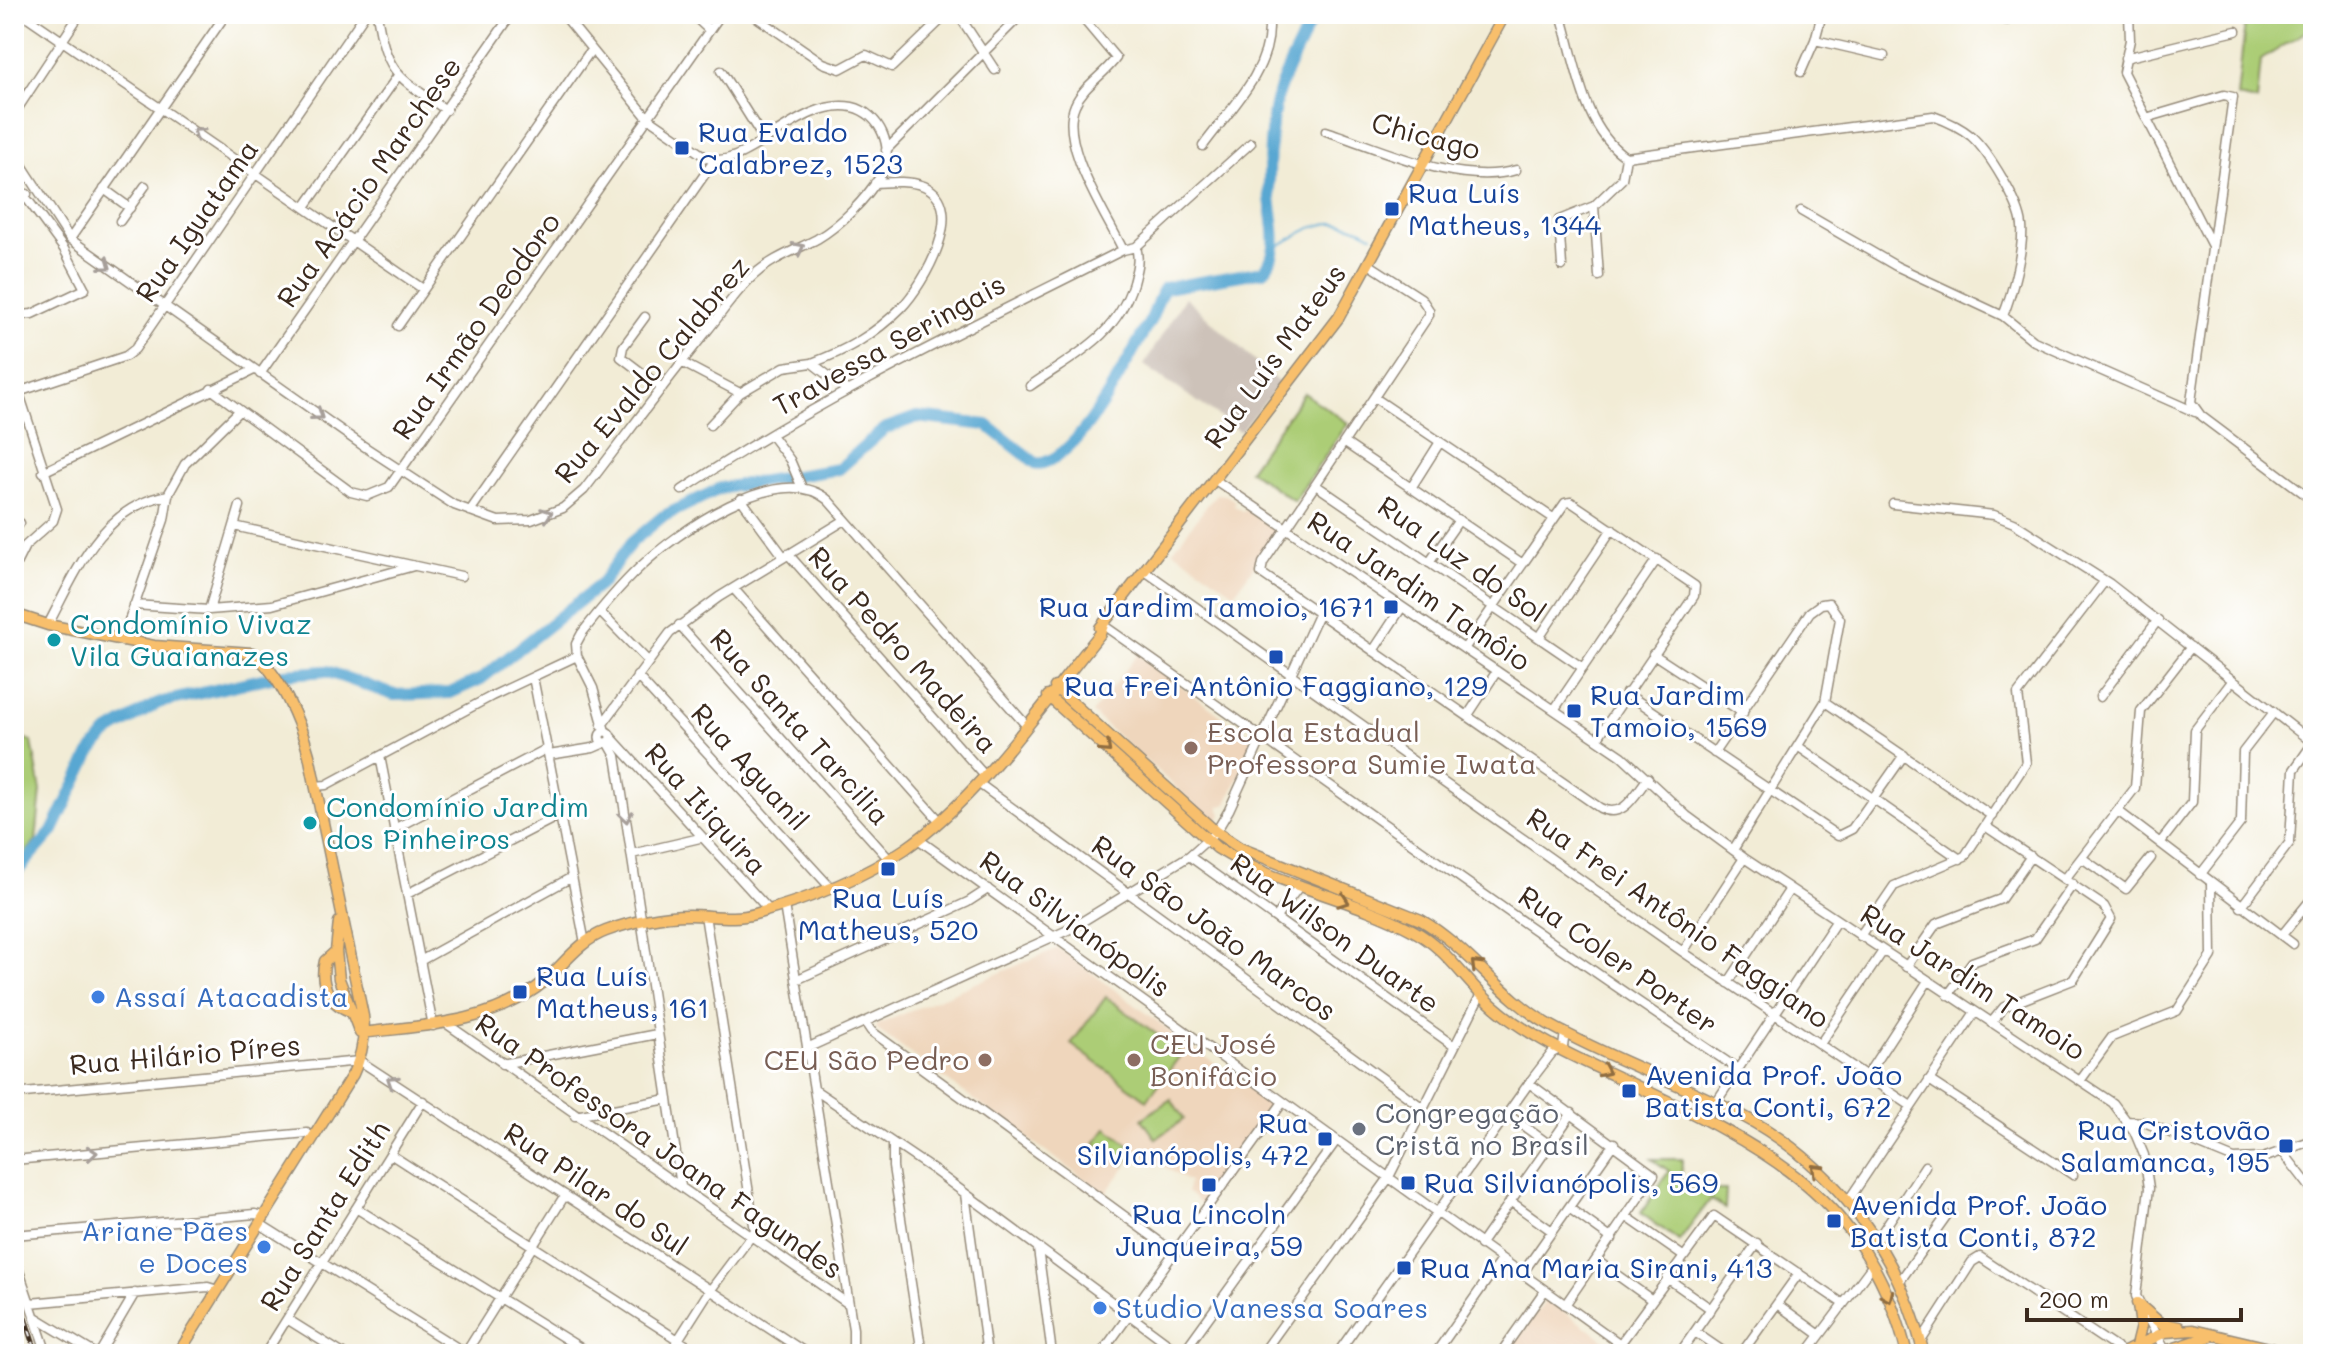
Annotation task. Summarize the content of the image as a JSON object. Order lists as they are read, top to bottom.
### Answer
{
  "streets": {
    "main road": ["Rua Luís Mateus"],
    "street": [
      "Chicago",
      "Rua Acácio Marchese",
      "Rua Iguatama",
      "Rua Irmão Deodoro",
      "Travessa Seringais",
      "Rua Evaldo Calabrez",
      "Rua Luz do Sol",
      "Rua Jardim Tamôio",
      "Rua Pedro Madeira",
      "Rua Santa Tarcilia",
      "Rua Aguanil",
      "Rua Itiquira",
      "Rua Frei Antônio Faggiano",
      "Rua Silvianópolis",
      "Rua São João Marcos",
      "Rua Wilson Duarte",
      "Rua Coler Porter",
      "Rua Jardim Tamoio",
      "Rua Hilário Píres",
      "Rua Professora Joana Fagundes",
      "Rua Pilar do Sul",
      "Rua Santa Edith"
    ]
  },
  "crossings": [
    ["Chicago", "Rua Luís Mateus"],
    ["Rua Acácio Marchese", "Rua Evaldo Calabrez"],
    ["Rua Iguatama", "Rua Evaldo Calabrez"],
    ["Rua Irmão Deodoro", "Rua Evaldo Calabrez"],
    ["Rua Luís Mateus", "Rua Jardim Tamôio"],
    ["Rua Luís Mateus", "Rua Pedro Madeira"],
    ["Rua Luís Mateus", "Rua Santa Tarcilia"],
    ["Rua Luís Mateus", "Rua Aguanil"],
    ["Rua Luís Mateus", "Rua Itiquira"],
    ["Rua Luís Mateus", "Rua Frei Antônio Faggiano"],
    ["Rua Luís Mateus", "Rua Silvianópolis"],
    ["Rua Luís Mateus", "Rua São João Marcos"],
    ["Rua Luís Mateus", "Rua Coler Porter"],
    ["Rua Luís Mateus", "Rua Professora Joana Fagundes"],
    ["Rua Jardim Tamôio", "Rua Jardim Tamoio"],
    ["Rua Pedro Madeira", "Rua São João Marcos"],
    ["Rua Hilário Píres", "Rua Pilar do Sul"],
    ["Rua Pilar do Sul", "Rua Santa Edith"]
  ],
  "places": {
    "transit": [
      "Rua Evaldo Calabrez, 1523",
      "Rua Luís Matheus, 1344",
      "Rua Jardim Tamoio, 1671",
      "Rua Frei Antônio Faggiano, 129",
      "Rua Jardim Tamoio, 1569",
      "Rua Luís Matheus, 520",
      "Rua Luís Matheus, 161",
      "Avenida Prof. João Batista Conti, 672",
      "Rua Silvianópolis, 472",
      "Rua Cristovão Salamanca, 195",
      "Rua Silvianópolis, 569",
      "Rua Lincoln Junqueira, 59",
      "Avenida Prof. João Batista Conti, 872",
      "Rua Ana Maria Sirani, 413"
    ],
    "other": [
      "Condomínio Vivaz Vila Guaianazes",
      "Escola Estadual Professora Sumie Iwata",
      "Condomínio Jardim dos Pinheiros",
      "Assaí Atacadista",
      "CEU São Pedro",
      "CEU José Bonifácio",
      "Congregação Cristã no Brasil",
      "Ariane Pães e Doces",
      "Studio Vanessa Soares"
    ]
  },
  "scale_bar": "200 m"
}
